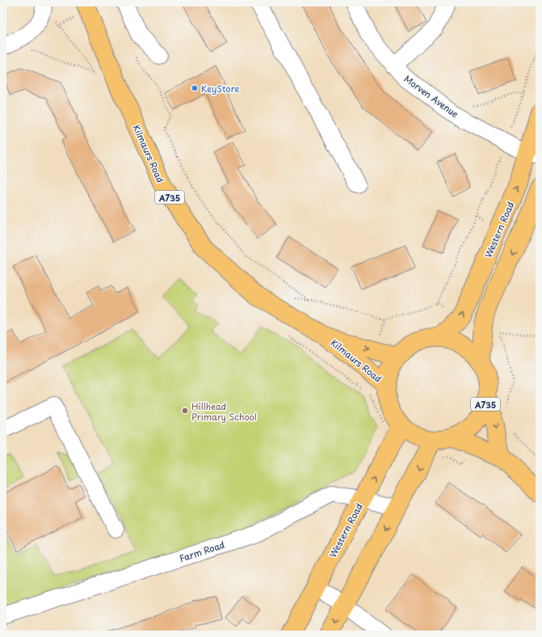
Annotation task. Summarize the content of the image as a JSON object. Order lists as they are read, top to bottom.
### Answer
{
  "streets": {
    "main road": ["Kilmaurs Road", "A735", "Western Road"],
    "street": ["Morven Avenue", "Farm Road"]
  },
  "crossings": [
    ["Morven Avenue", "Western Road"],
    ["Kilmaurs Road", "A735"],
    ["Kilmaurs Road", "Western Road"],
    ["A735", "Western Road"],
    ["Western Road", "Farm Road"]
  ],
  "places": ["KeyStore", "Hillhead Primary School"]
}
